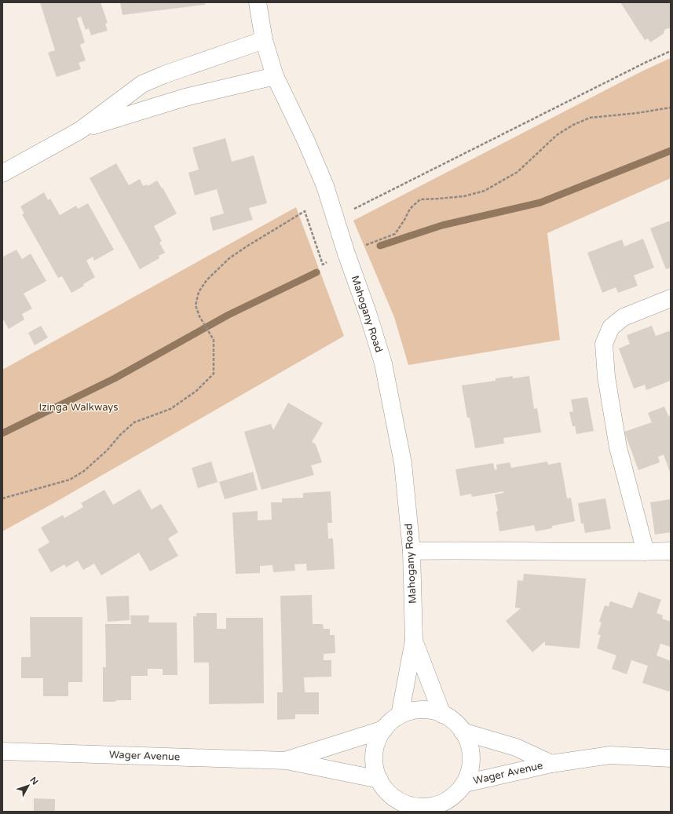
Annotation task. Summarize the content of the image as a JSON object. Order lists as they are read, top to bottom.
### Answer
{
  "streets": {
    "street": ["Mahogany Road", "Wager Avenue"]
  },
  "crossings": [
    ["Mahogany Road", "Wager Avenue"]
  ],
  "parks": ["Izinga Walkways"],
  "north": "top right"
}
